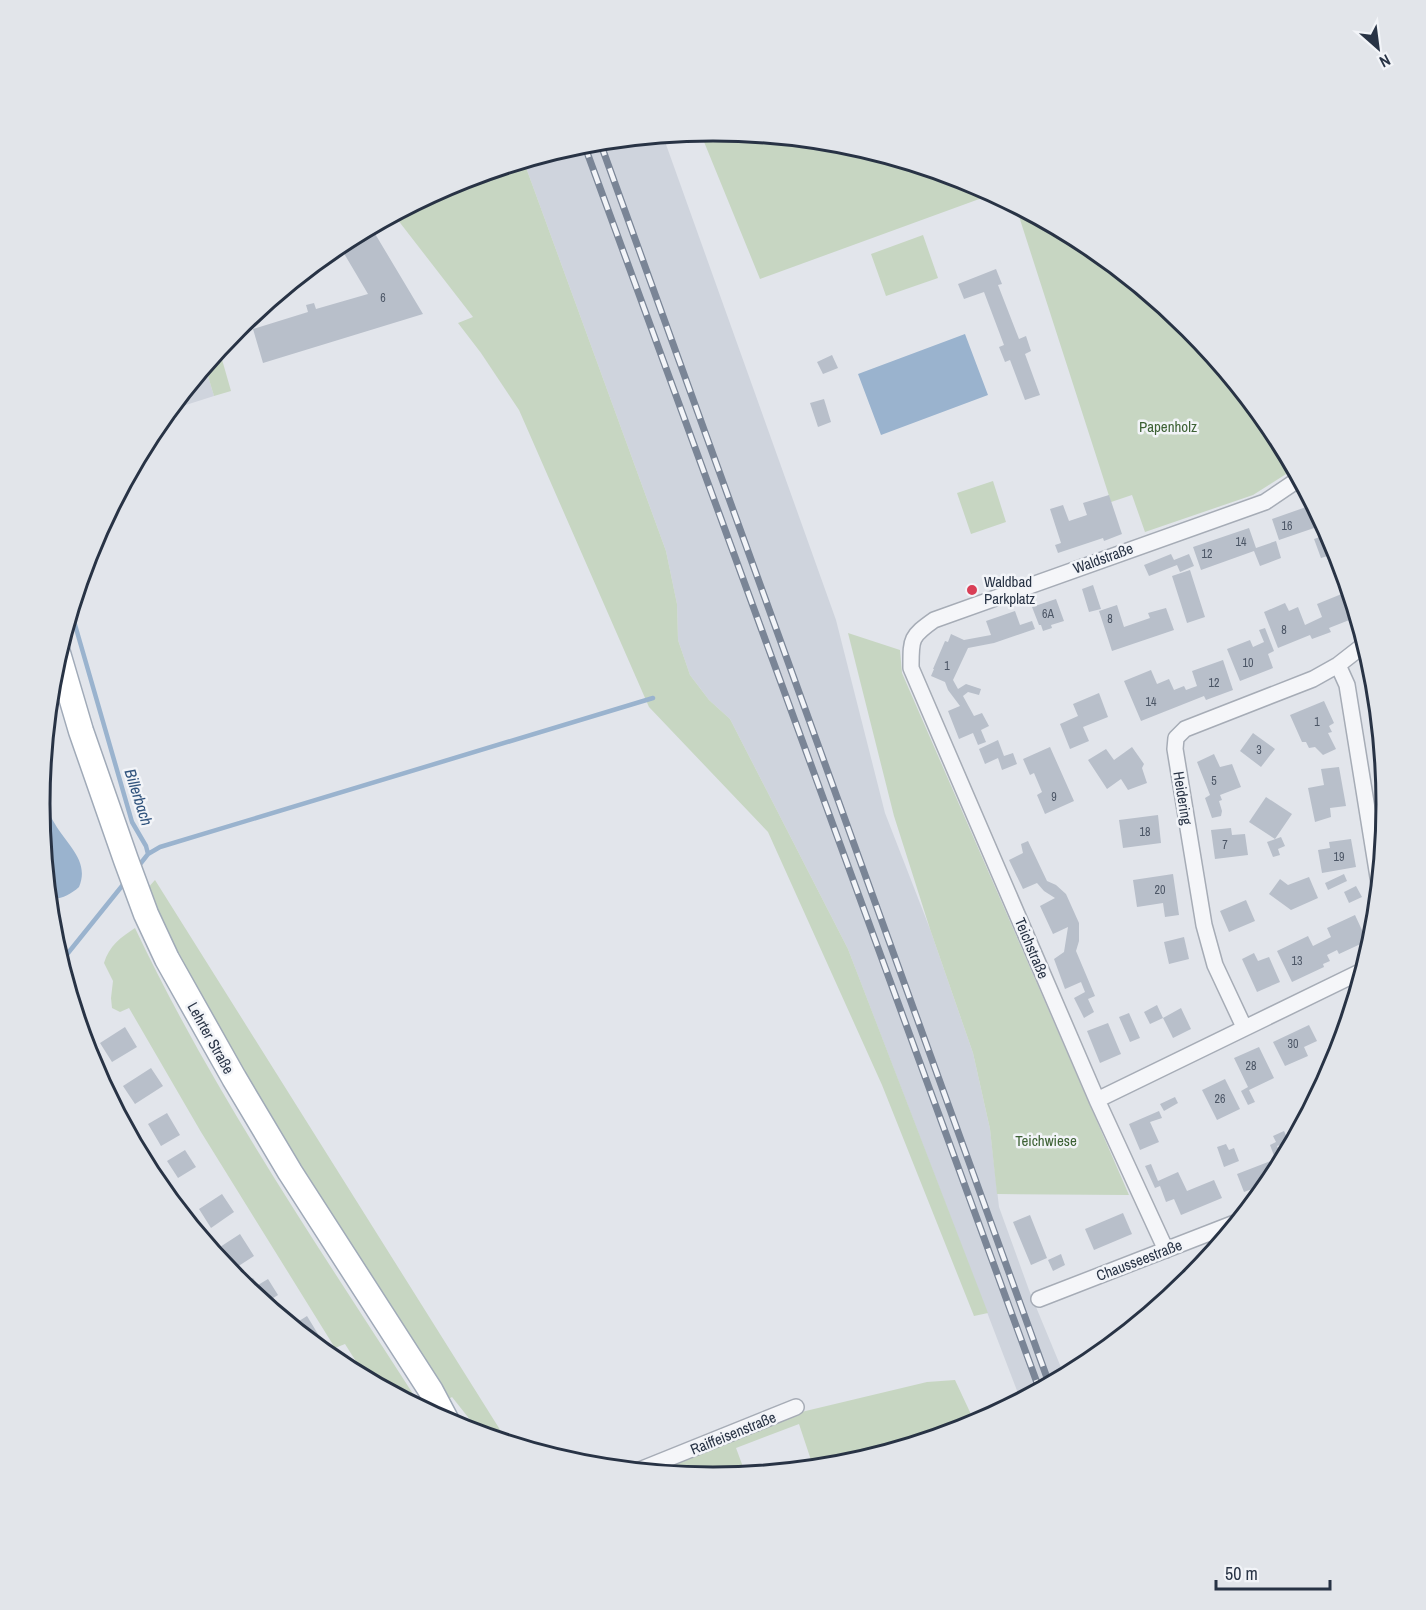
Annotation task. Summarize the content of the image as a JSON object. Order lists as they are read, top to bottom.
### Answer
{
  "streets": {
    "main road": ["Lehrter Straße"],
    "street": [
      "Waldstraße",
      "Heidering",
      "Teichstraße",
      "Chausseestraße",
      "Raiffeisenstraße"
    ]
  },
  "crossings": [
    ["Waldstraße", "Teichstraße"],
    ["Teichstraße", "Chausseestraße"]
  ],
  "water": ["Billerbach"],
  "parks": ["Papenholz", "Teichwiese"],
  "places": ["Waldbad Parkplatz"],
  "house_numbers": [
    "6",
    "16",
    "14",
    "12",
    "6A",
    "8",
    "8",
    "10",
    "1",
    "12",
    "14",
    "1",
    "3",
    "5",
    "9",
    "18",
    "7",
    "19",
    "20",
    "13",
    "30",
    "28",
    "26"
  ],
  "scale_bar": "50 m",
  "north": "bottom right"
}
